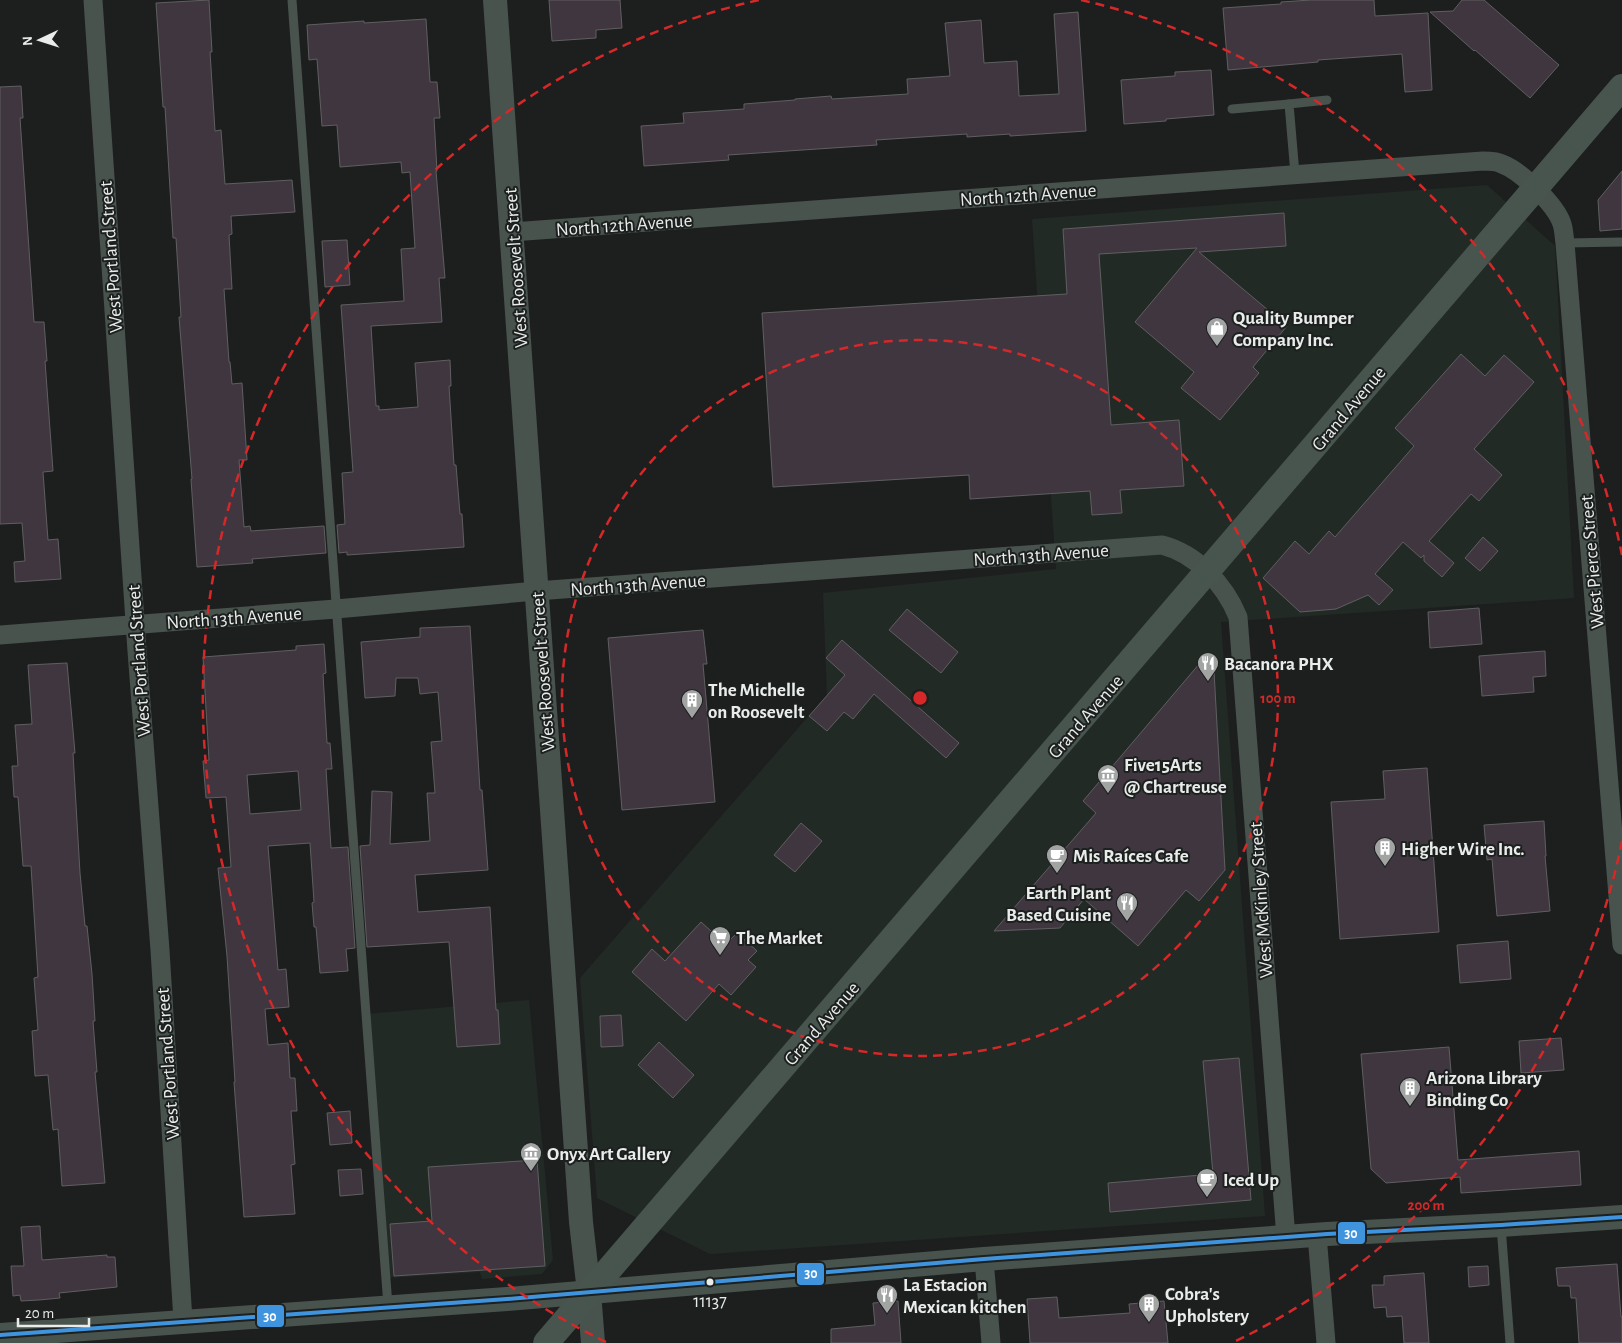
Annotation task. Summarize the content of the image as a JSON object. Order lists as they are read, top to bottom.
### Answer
{
  "streets": {
    "main road": ["Grand Avenue"],
    "street": [
      "North 12th Avenue",
      "West Portland Street",
      "West Roosevelt Street",
      "North 13th Avenue",
      "West Pierce Street",
      "West McKinley Street"
    ]
  },
  "crossings": [
    ["North 12th Avenue", "West Roosevelt Street"],
    ["North 12th Avenue", "Grand Avenue"],
    ["North 12th Avenue", "West Pierce Street"],
    ["West Portland Street", "North 13th Avenue"],
    ["West Roosevelt Street", "Grand Avenue"],
    ["West Roosevelt Street", "North 13th Avenue"],
    ["Grand Avenue", "North 13th Avenue"],
    ["Grand Avenue", "West Pierce Street"],
    ["Grand Avenue", "West McKinley Street"],
    ["North 13th Avenue", "West McKinley Street"]
  ],
  "places": {
    "shop": ["Quality Bumper Company Inc."],
    "restaurant": ["Bacanora PHX", "Earth Plant Based Cuisine", "La Estacion Mexican kitchen"],
    "building": [
      "The Michelle on Roosevelt",
      "Higher Wire Inc.",
      "Arizona Library Binding Co",
      "Cobra's Upholstery"
    ],
    "museum": ["Five15Arts @ Chartreuse", "Onyx Art Gallery"],
    "cafe": ["Mis Raíces Cafe", "Iced Up"],
    "supermarket": ["The Market"],
    "other": ["11137"]
  },
  "lines": ["transit line 30"],
  "scale_bar": "20 m",
  "north": "left",
  "rings": ["100 m", "200 m"]
}
